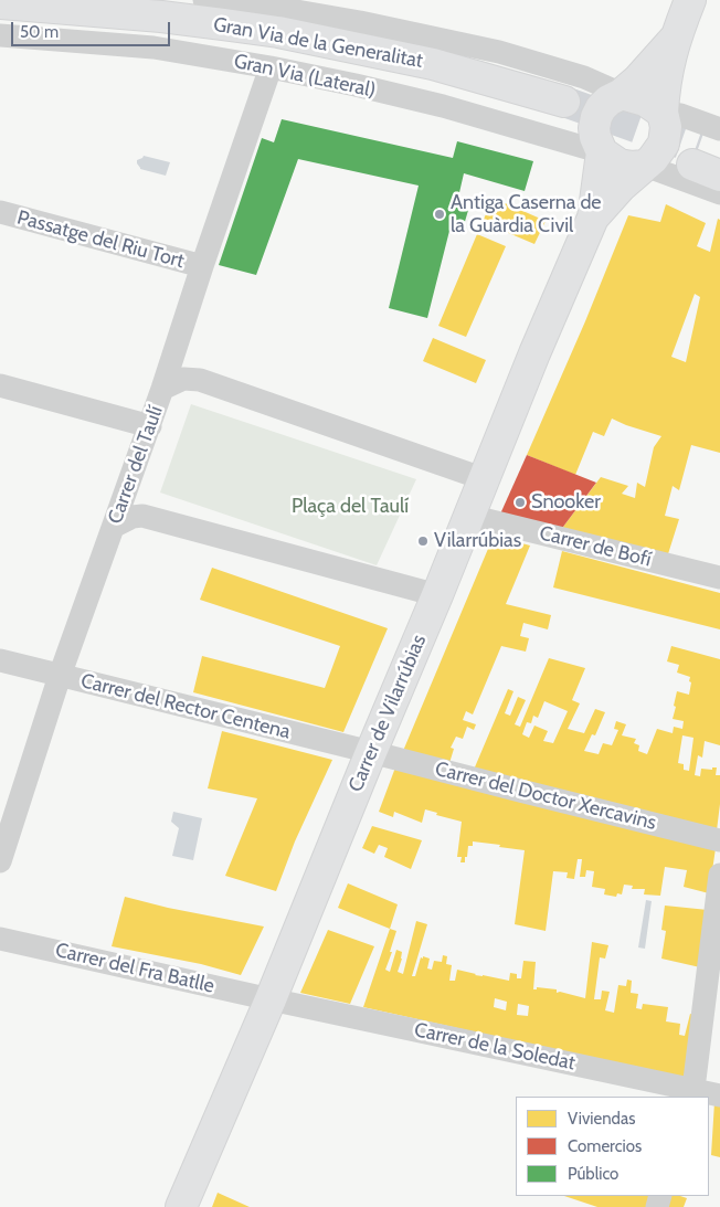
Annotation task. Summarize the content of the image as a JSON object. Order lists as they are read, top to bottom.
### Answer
{
  "streets": {
    "main road": ["Gran Via de la Generalitat", "Carrer de Vilarrúbias"],
    "street": [
      "Gran Via (Lateral)",
      "Passatge del Riu Tort",
      "Carrer del Taulí",
      "Carrer de Bofí",
      "Carrer del Rector Centena",
      "Carrer del Doctor Xercavins",
      "Carrer del Fra Batlle",
      "Carrer de la Soledat"
    ]
  },
  "crossings": [
    ["Gran Via (Lateral)", "Carrer del Taulí"],
    ["Gran Via (Lateral)", "Carrer de Vilarrúbias"],
    ["Passatge del Riu Tort", "Carrer del Taulí"],
    ["Carrer del Taulí", "Carrer del Rector Centena"],
    ["Carrer de Bofí", "Carrer de Vilarrúbias"],
    ["Carrer del Rector Centena", "Carrer de Vilarrúbias"],
    ["Carrer del Rector Centena", "Carrer del Doctor Xercavins"],
    ["Carrer de Vilarrúbias", "Carrer del Doctor Xercavins"],
    ["Carrer de Vilarrúbias", "Carrer del Fra Batlle"],
    ["Carrer de Vilarrúbias", "Carrer de la Soledat"],
    ["Carrer del Fra Batlle", "Carrer de la Soledat"]
  ],
  "parks": ["Plaça del Taulí"],
  "places": ["Antiga Caserna de la Guàrdia Civil", "Snooker", "Vilarrúbias"],
  "legend": ["Viviendas", "Comercios", "Público"],
  "scale_bar": "50 m"
}
